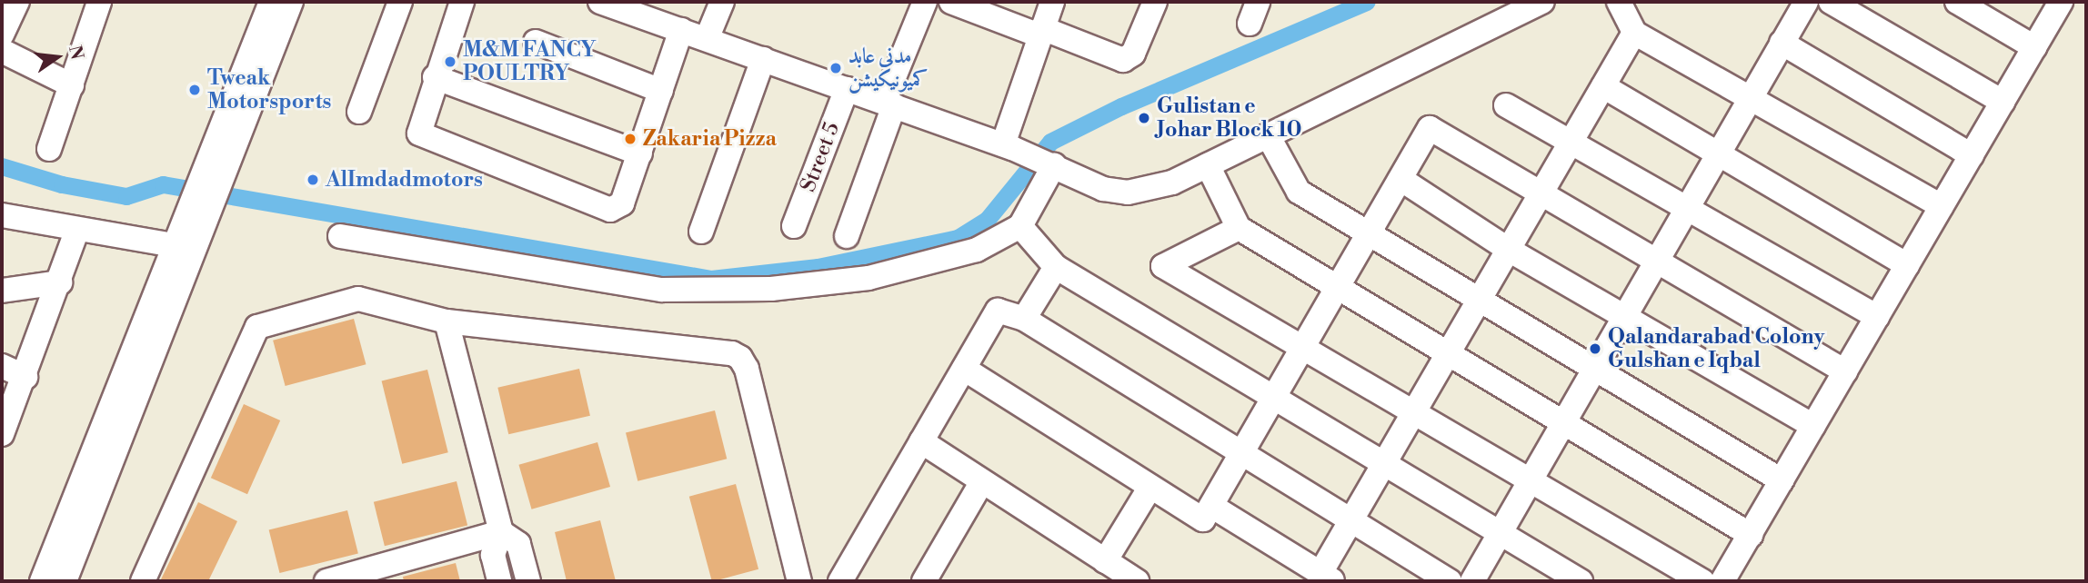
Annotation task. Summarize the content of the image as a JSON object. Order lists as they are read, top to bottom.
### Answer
{
  "streets": {
    "street": ["Street 5"]
  },
  "places": [
    "M&M FANCY POULTRY",
    "مدنی عابد کمیونیکیشن",
    "Tweak Motorsports",
    "Gulistan e Johar Block 10",
    "Zakaria Pizza",
    "AlImdadmotors",
    "Qalandarabad Colony Gulshan e Iqbal"
  ],
  "north": "right"
}
